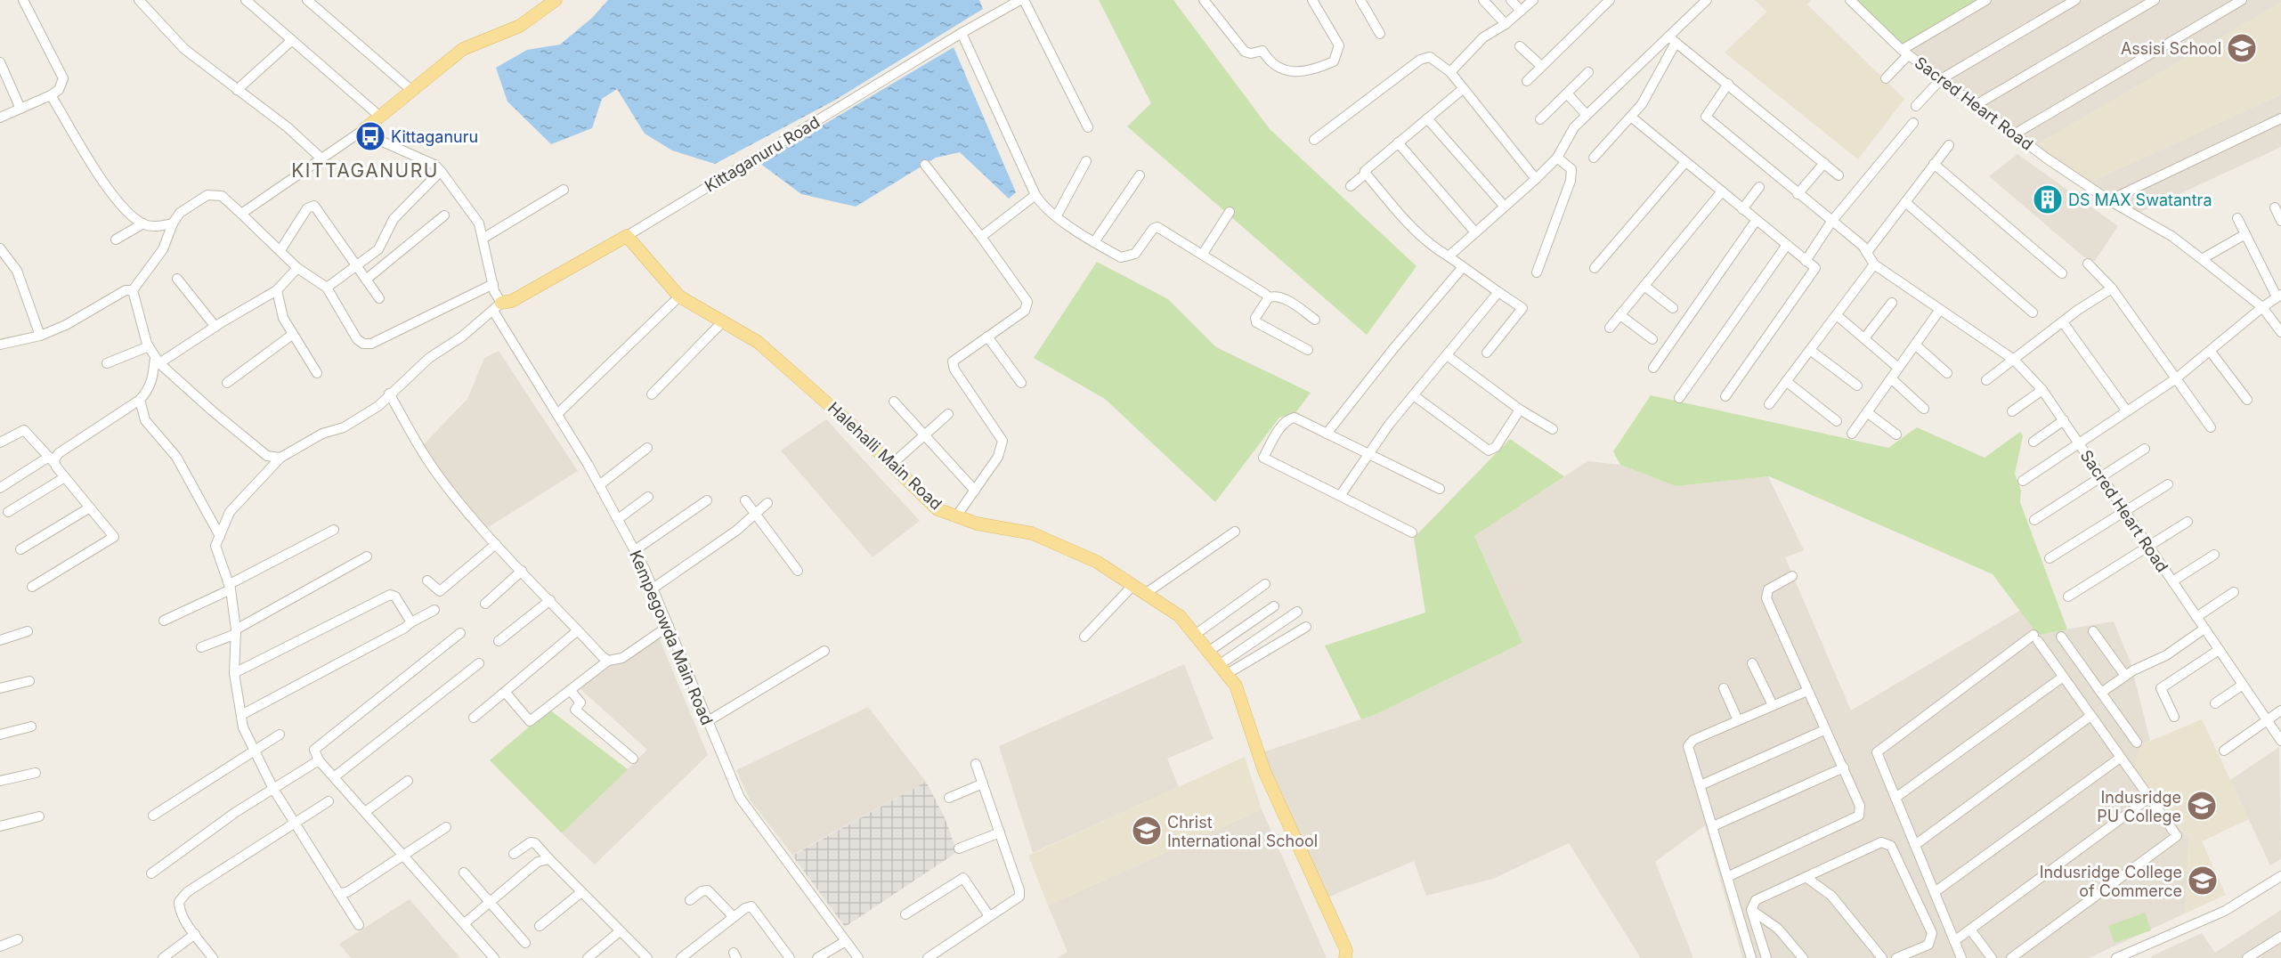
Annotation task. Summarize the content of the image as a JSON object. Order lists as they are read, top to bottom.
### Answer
{
  "streets": {
    "main road": ["Kittaganuru Road", "Halehalli Main Road"],
    "street": ["Sacred Heart Road", "Kempegowda Main Road"]
  },
  "crossings": [
    ["Kittaganuru Road", "Halehalli Main Road"],
    ["Kittaganuru Road", "Kempegowda Main Road"]
  ],
  "districts": ["KITTAGANURU"],
  "places": {
    "school or university": [
      "Assisi School",
      "Indusridge PU College",
      "Christ International School",
      "Indusridge College of Commerce"
    ],
    "bus stop": ["Kittaganuru"],
    "building": ["DS MAX Swatantra"]
  }
}
